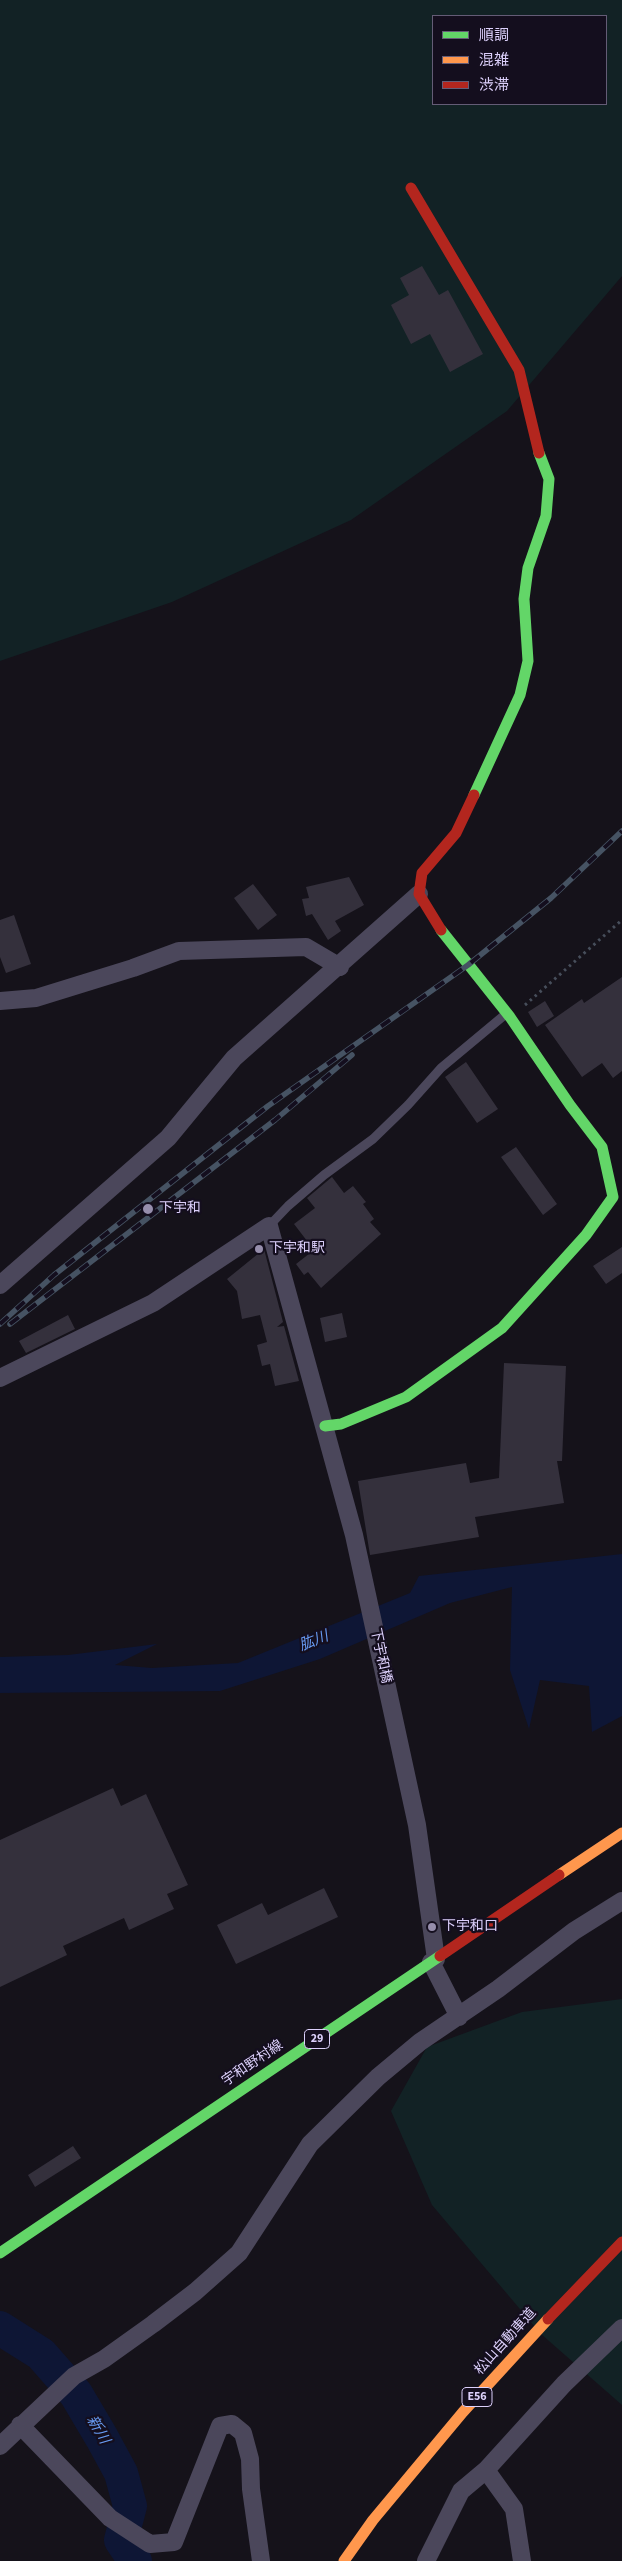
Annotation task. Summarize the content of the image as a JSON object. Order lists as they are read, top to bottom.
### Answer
{
  "streets": {
    "main road": [
      "29",
      "宇和野村線",
      "松山自動車道",
      "E56"
    ],
    "street": ["下宇和橋"]
  },
  "crossings": [
    ["下宇和橋", "宇和野村線"]
  ],
  "water": ["肱川", "新川"],
  "places": ["下宇和", "下宇和駅", "下宇和口"],
  "legend": ["順調", "混雑", "渋滞"]
}
